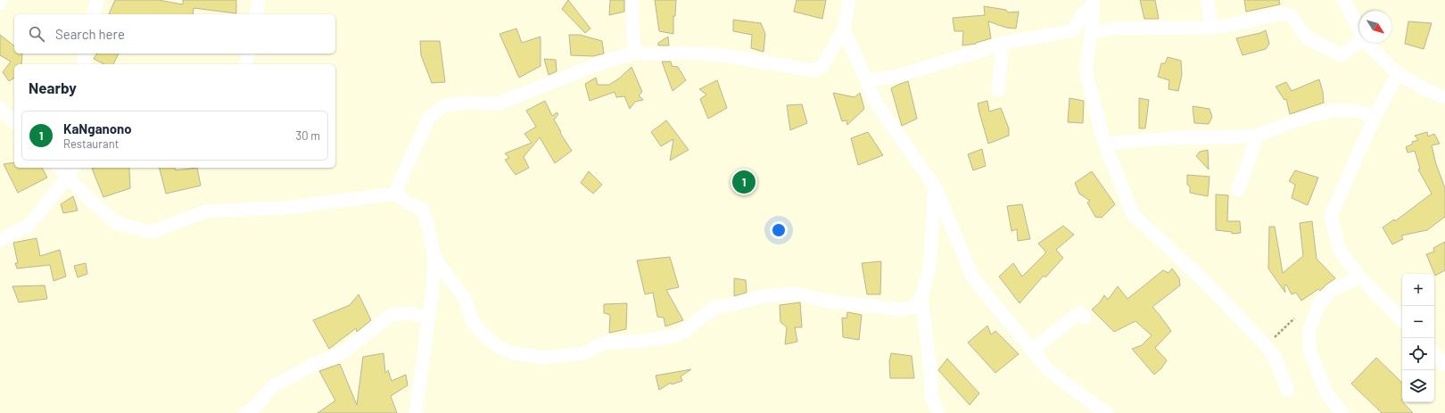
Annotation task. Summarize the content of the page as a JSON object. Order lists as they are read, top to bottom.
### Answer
{
  "north": "bottom right",
  "page": {
    "search": "Search here",
    "heading": "Nearby",
    "list": [
      {
        "mark": "1",
        "name": "KaNganono",
        "note": "Restaurant",
        "value": "30 m"
      }
    ],
    "pins": "1",
    "map_buttons": ["+", "−"]
  }
}
